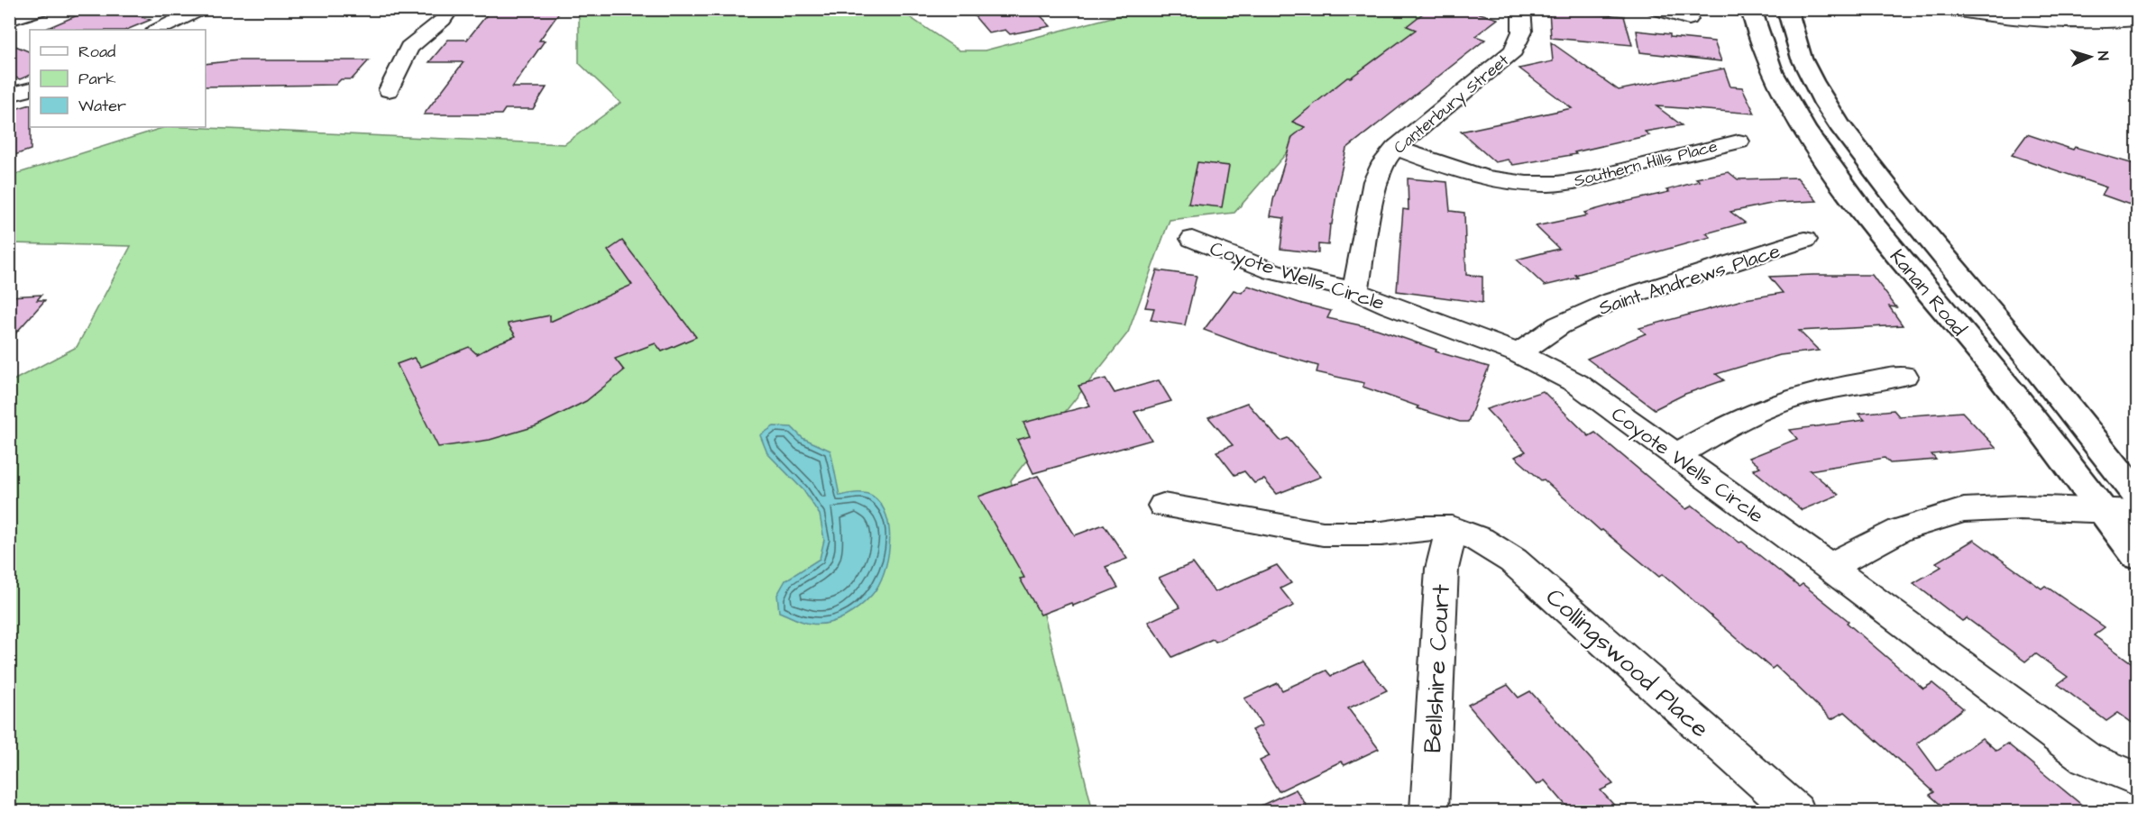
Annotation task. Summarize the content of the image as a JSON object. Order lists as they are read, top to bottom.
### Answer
{
  "streets": {
    "main road": ["Kanan Road"],
    "street": [
      "Canterbury Street",
      "Southern Hills Place",
      "Coyote Wells Circle",
      "Saint Andrews Place",
      "Collingswood Place",
      "Bellshire Court"
    ]
  },
  "crossings": [
    ["Canterbury Street", "Southern Hills Place"],
    ["Canterbury Street", "Coyote Wells Circle"],
    ["Coyote Wells Circle", "Saint Andrews Place"],
    ["Collingswood Place", "Bellshire Court"]
  ],
  "legend": ["Road", "Park", "Water"],
  "north": "right"
}
